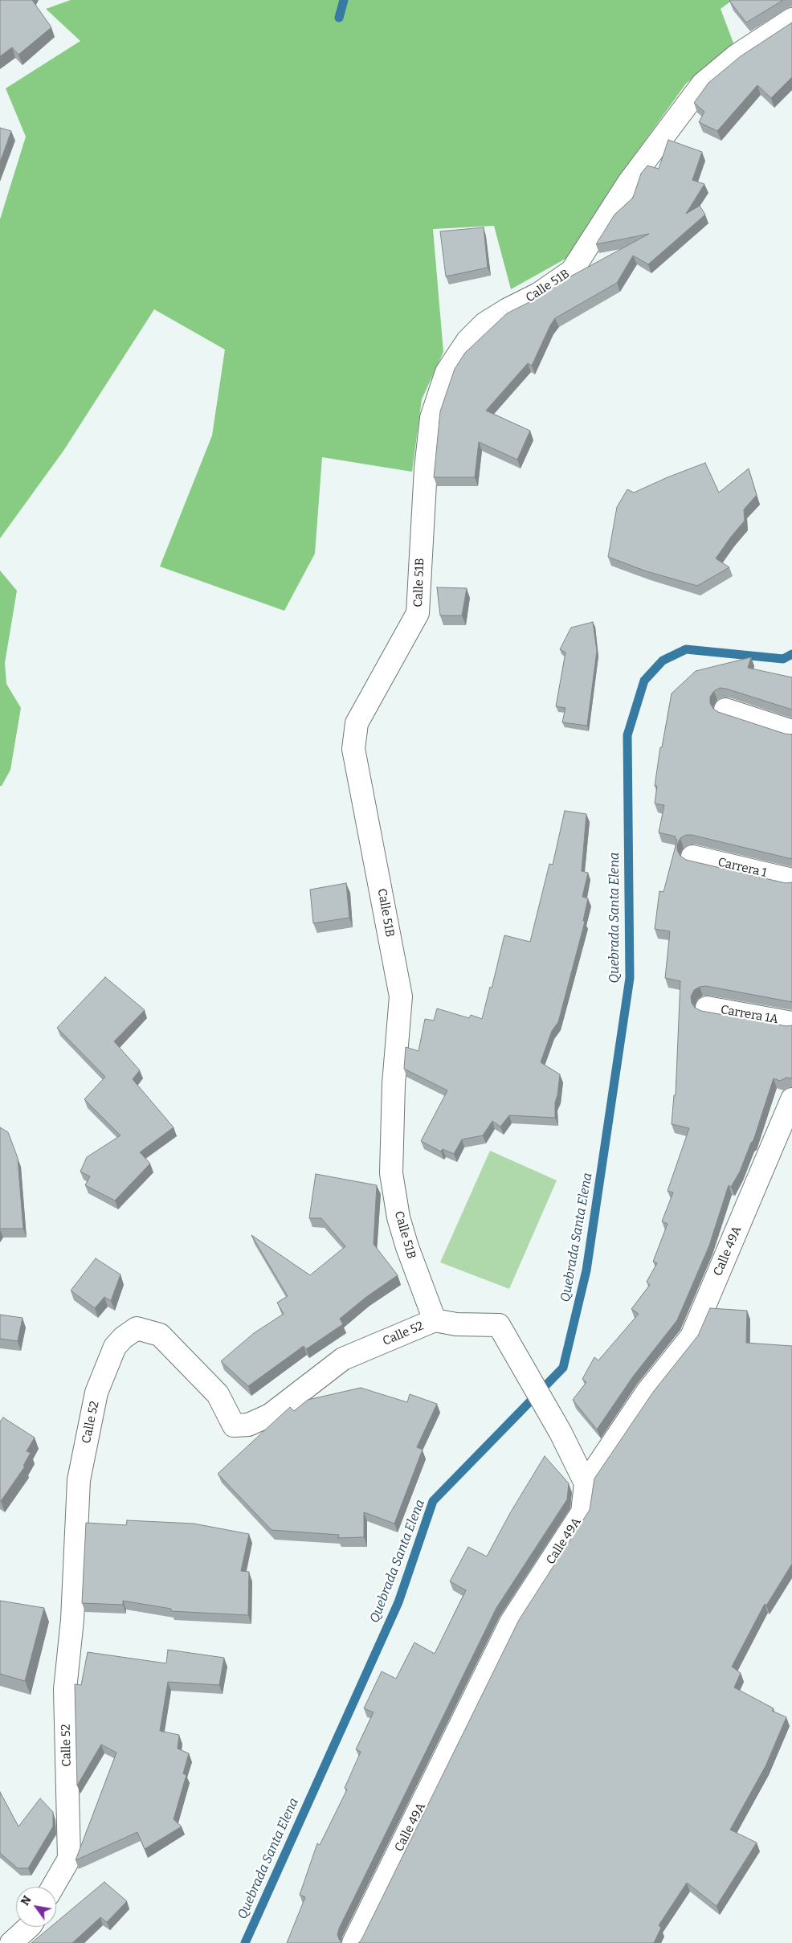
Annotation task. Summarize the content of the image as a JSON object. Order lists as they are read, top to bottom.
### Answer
{
  "streets": {
    "street": [
      "Calle 51B",
      "Carrera 1",
      "Carrera 1A",
      "Calle 49A",
      "Calle 52"
    ]
  },
  "crossings": [
    ["Calle 51B", "Calle 52"]
  ],
  "water": ["Quebrada Santa Elena"],
  "north": "top left"
}
